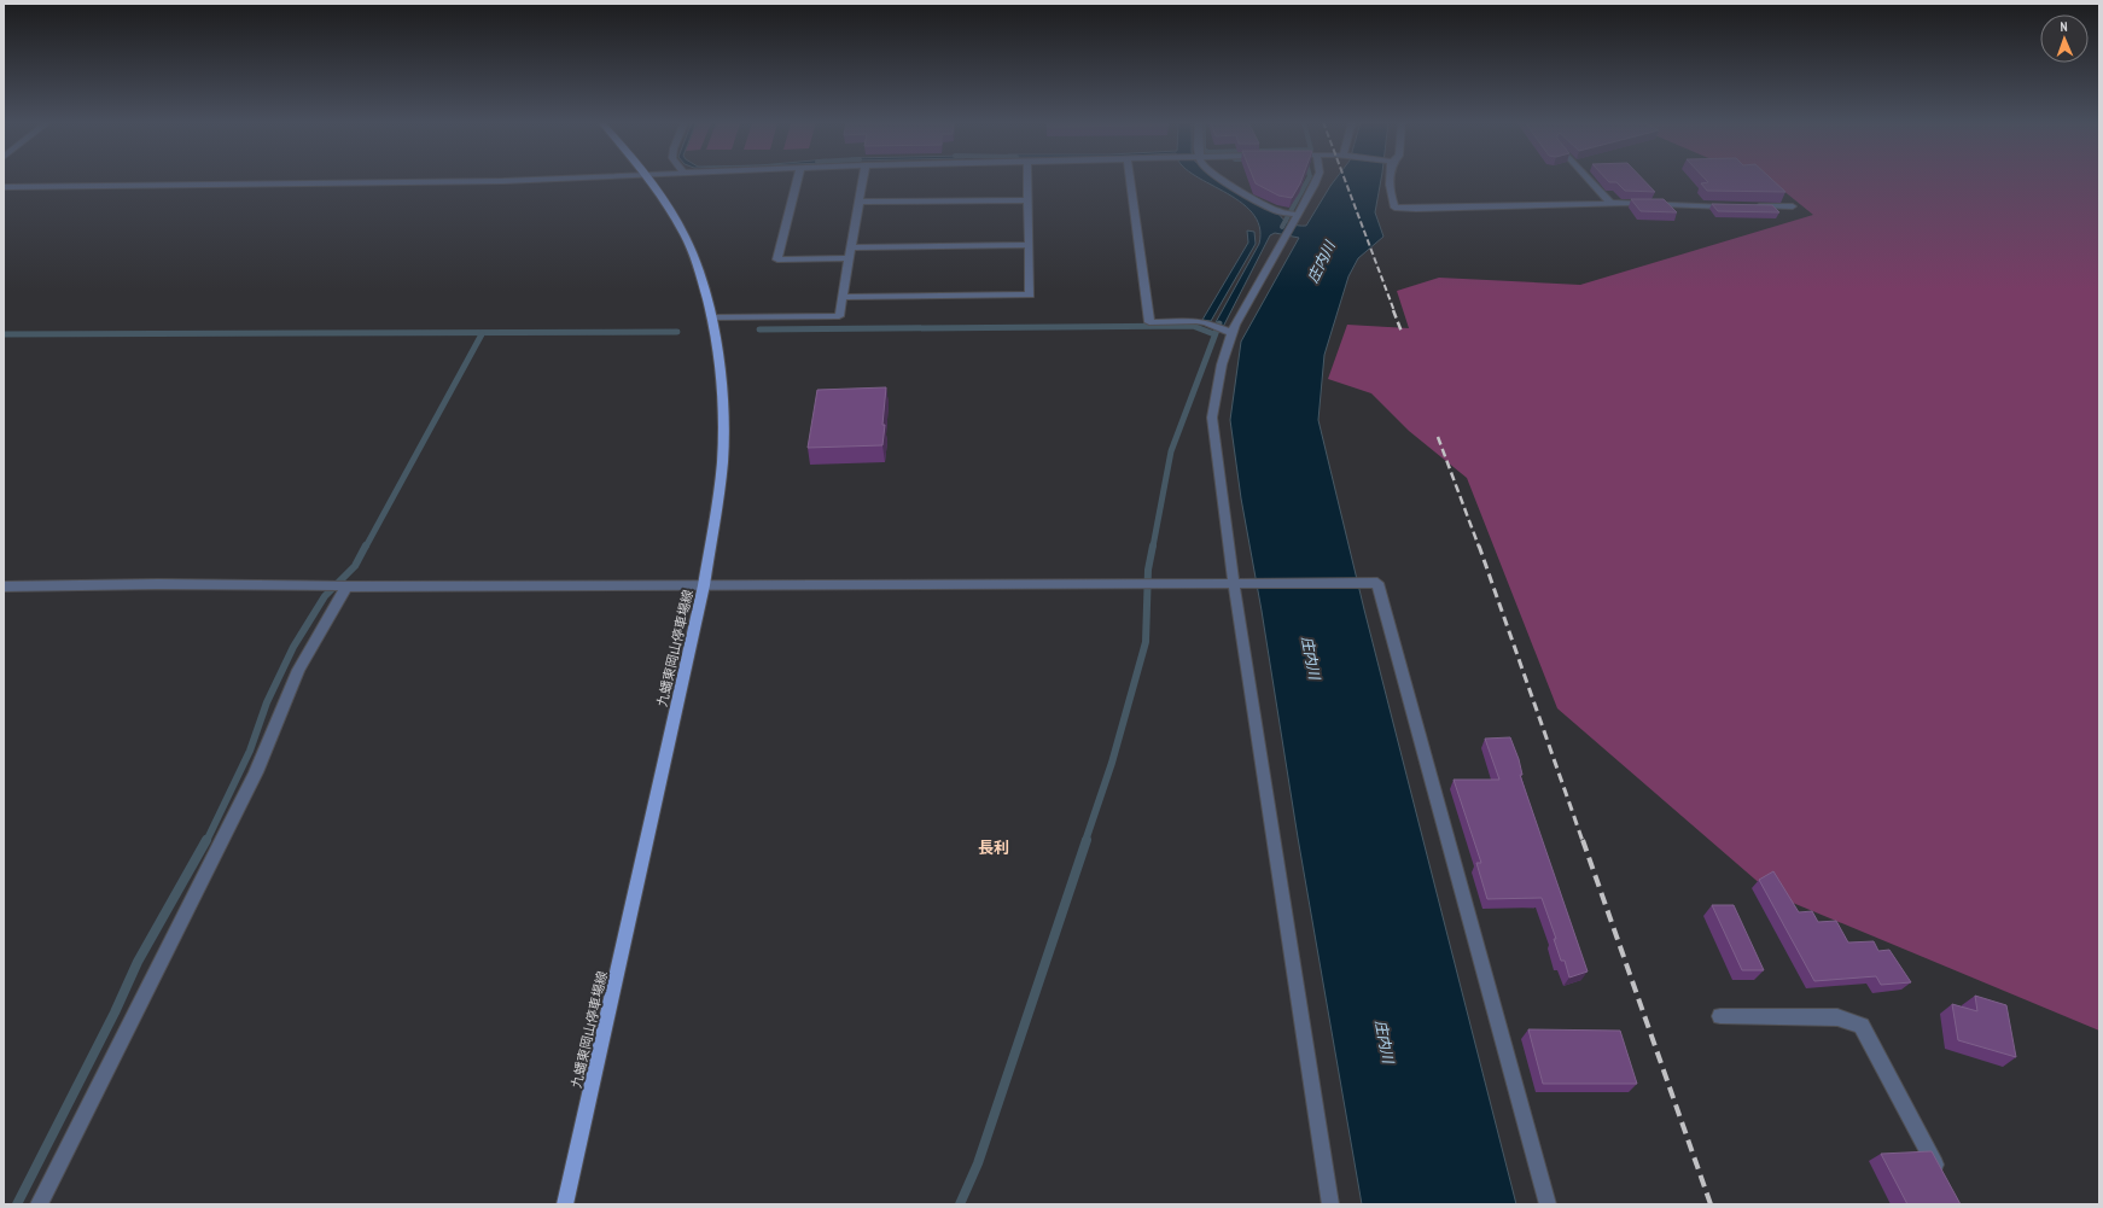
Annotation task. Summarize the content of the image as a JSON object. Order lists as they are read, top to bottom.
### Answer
{
  "streets": {
    "main road": ["九蟠東岡山停車場線"]
  },
  "districts": ["長利"],
  "water": ["庄内川"],
  "north": "top"
}
